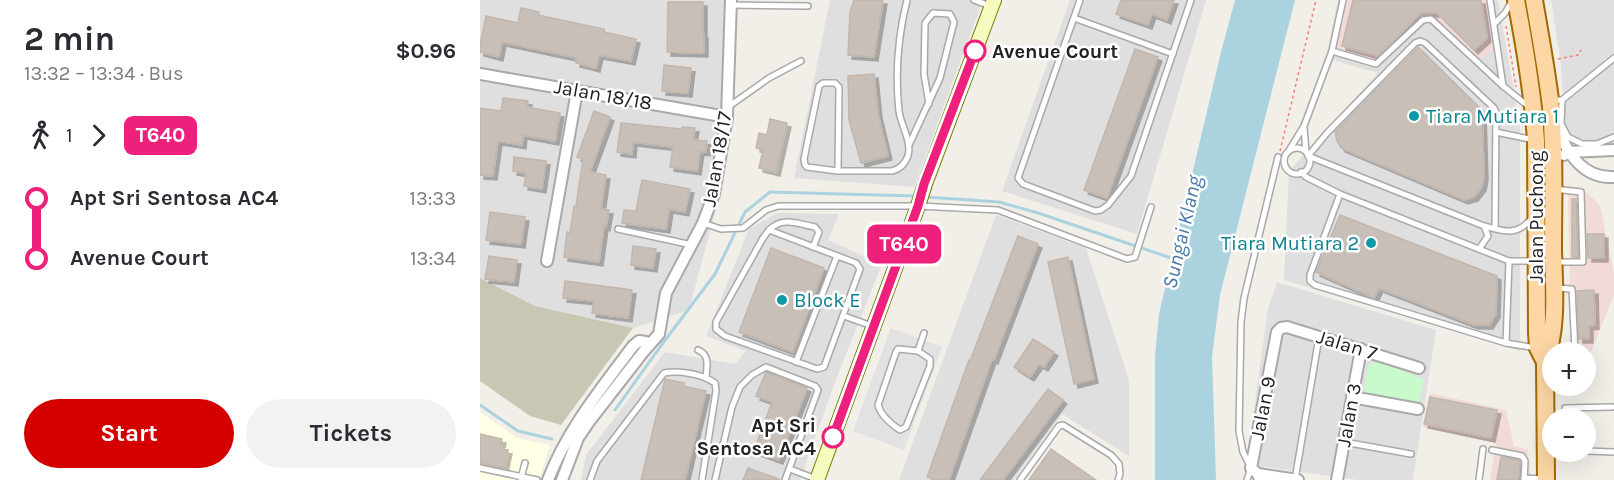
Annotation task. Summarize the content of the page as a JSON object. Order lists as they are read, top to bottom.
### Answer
{
  "streets": {
    "main road": ["Jalan Puchong"],
    "street": [
      "Jalan 18/18",
      "Jalan 18/17",
      "Jalan 7",
      "Jalan 9",
      "Jalan 3"
    ]
  },
  "crossings": [
    ["Jalan 18/18", "Jalan 18/17"],
    ["Jalan 7", "Jalan 9"],
    ["Jalan 7", "Jalan 3"]
  ],
  "water": ["Sungai Klang"],
  "places": [
    "Avenue Court",
    "Tiara Mutiara 1",
    "Tiara Mutiara 2",
    "Block E",
    "Apt Sri Sentosa AC4"
  ],
  "lines": ["bus line T640"],
  "page": {
    "heading": ["2 min", "13:32 – 13:34 · Bus", "$0.96"],
    "on_map": "T640",
    "legs": ["1", "T640"],
    "list": [
      {
        "name": "Apt Sri Sentosa AC4",
        "value": "13:33"
      },
      {
        "name": "Avenue Court",
        "value": "13:34"
      }
    ],
    "map_buttons": ["+", "−"],
    "buttons": ["Start", "Tickets"]
  }
}
